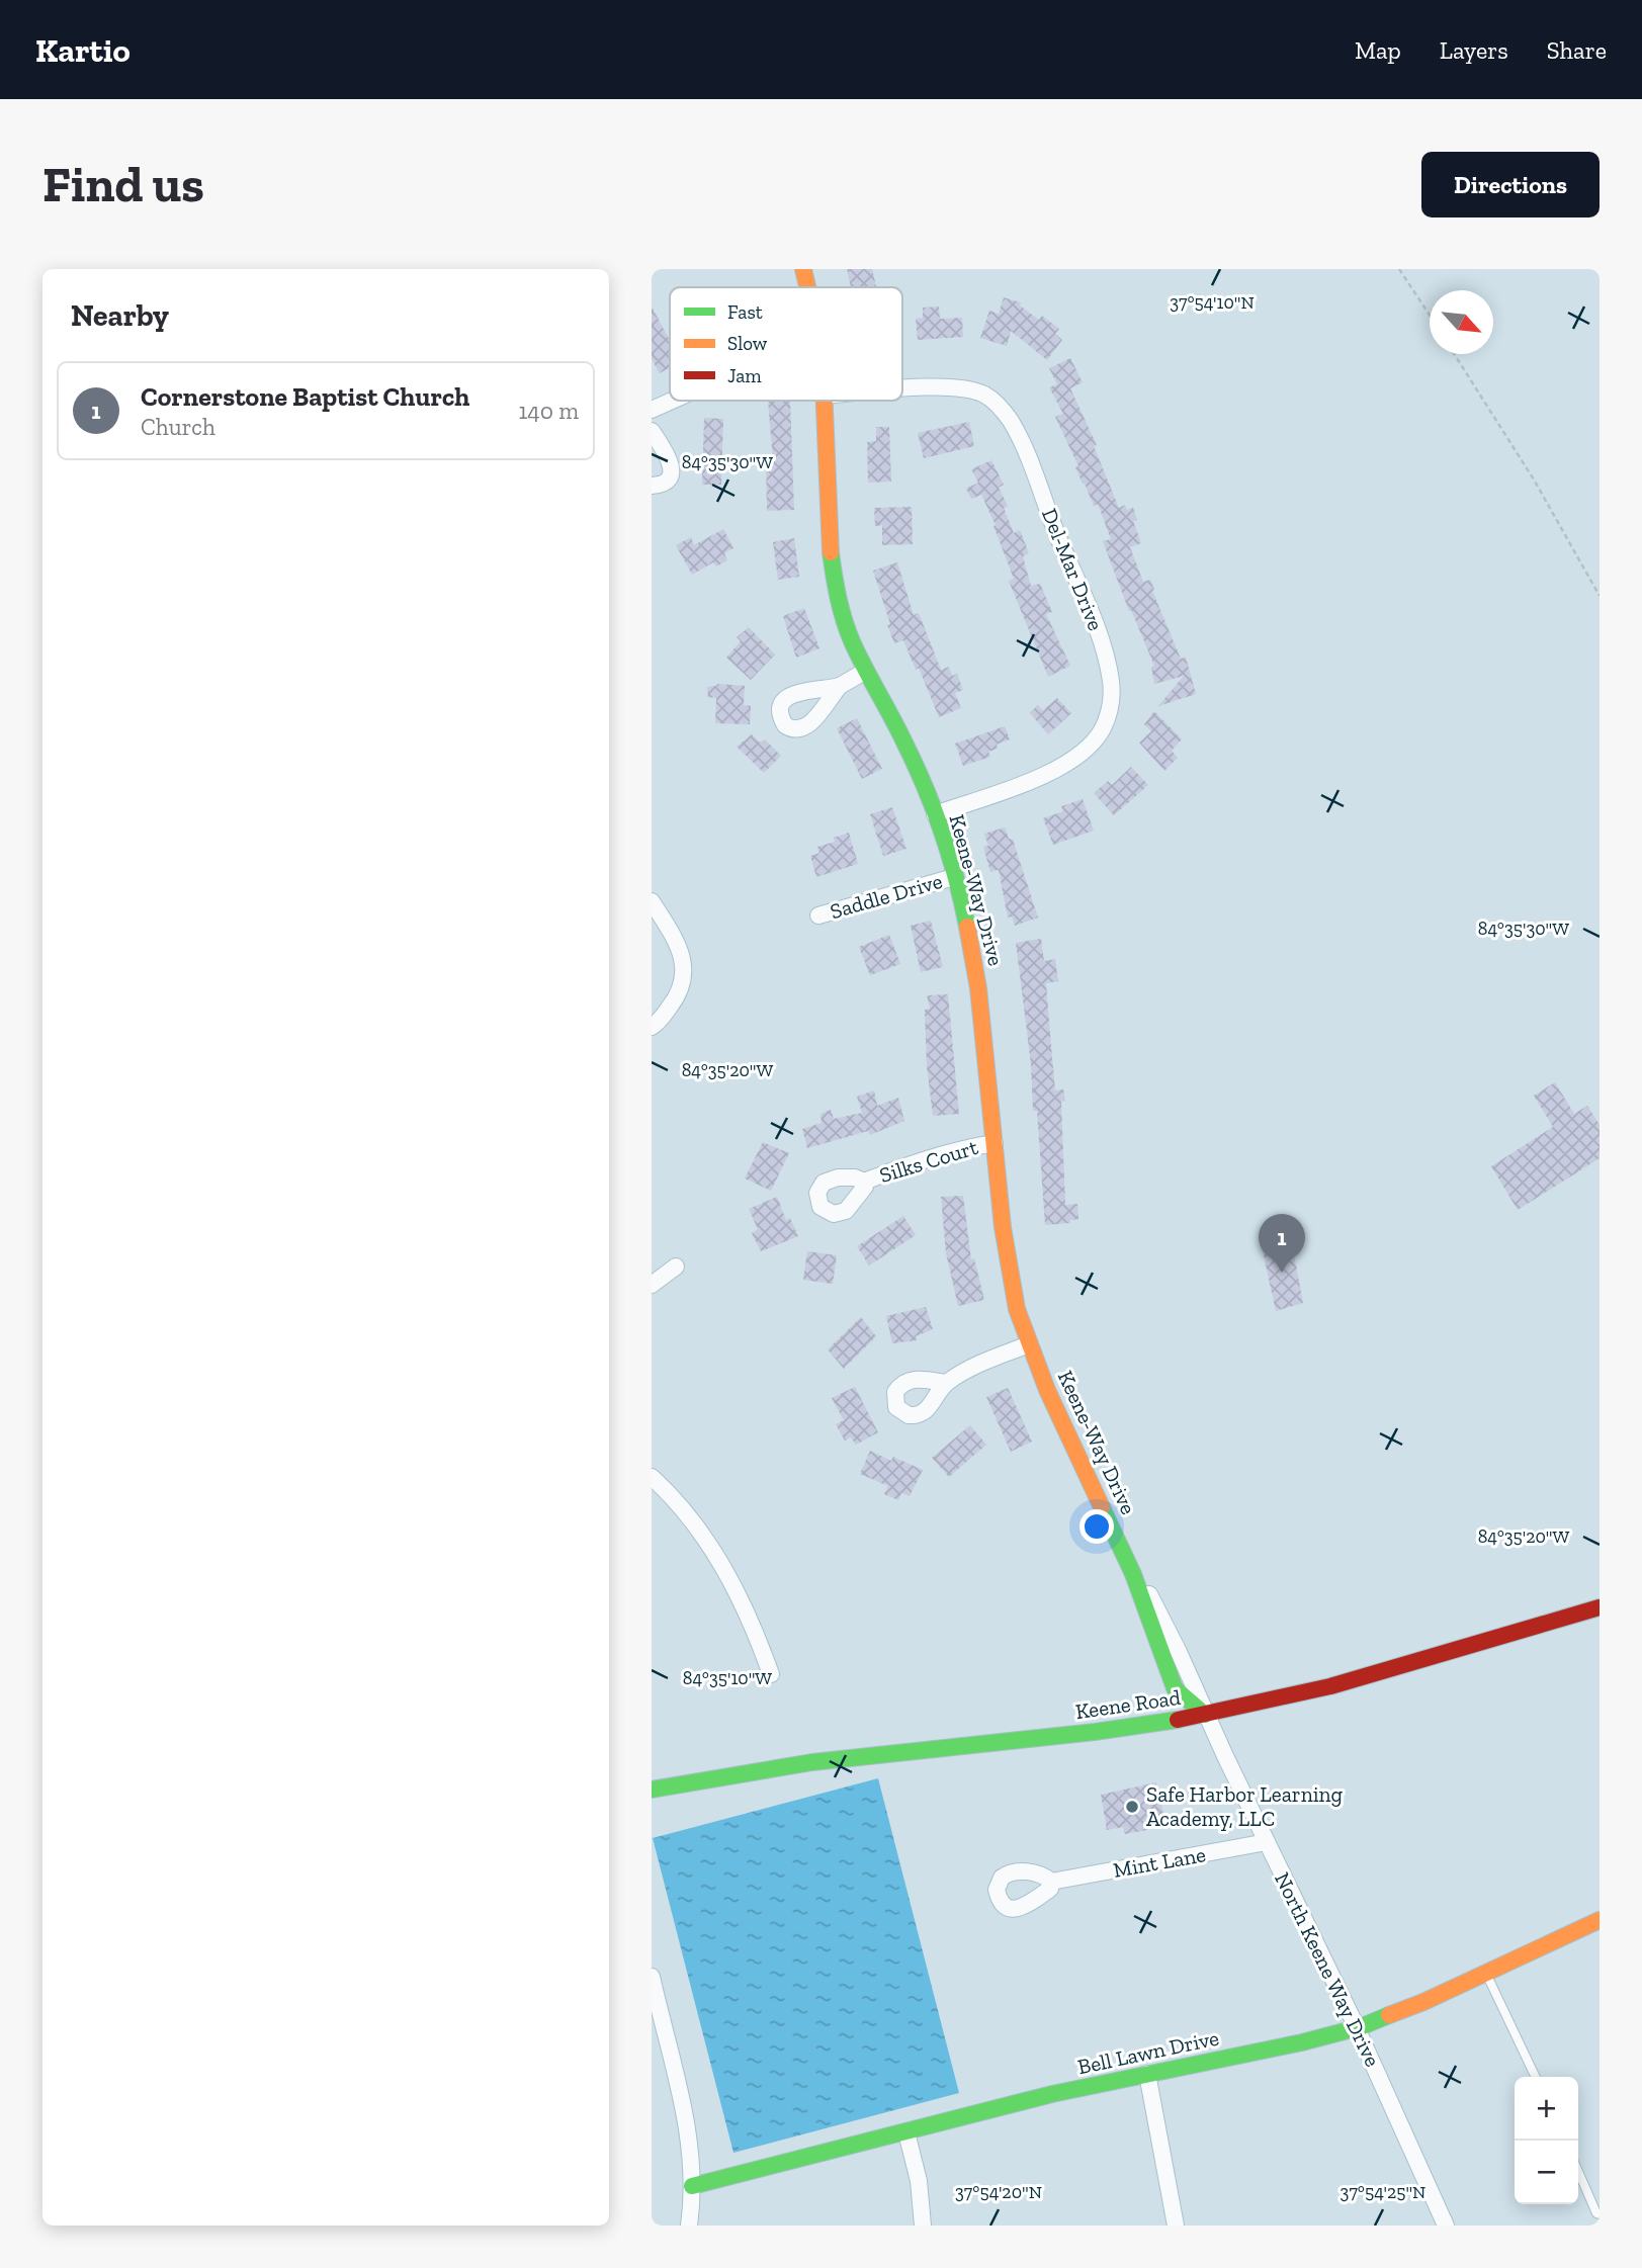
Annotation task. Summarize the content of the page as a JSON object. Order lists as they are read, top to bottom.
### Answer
{
  "streets": {
    "street": [
      "Del-Mar Drive",
      "Keene-Way Drive",
      "Saddle Drive",
      "Silks Court",
      "Keene Road",
      "Mint Lane",
      "North Keene Way Drive",
      "Bell Lawn Drive"
    ]
  },
  "crossings": [
    ["Del-Mar Drive", "Keene-Way Drive"],
    ["Keene-Way Drive", "Saddle Drive"],
    ["Keene-Way Drive", "Silks Court"],
    ["Keene-Way Drive", "Keene Road"],
    ["Keene-Way Drive", "North Keene Way Drive"],
    ["Keene Road", "North Keene Way Drive"],
    ["Mint Lane", "North Keene Way Drive"],
    ["North Keene Way Drive", "Bell Lawn Drive"]
  ],
  "places": ["Safe Harbor Learning Academy, LLC"],
  "legend": ["Fast", "Slow", "Jam"],
  "north": "bottom right",
  "page": {
    "header": "Kartio",
    "nav": ["Map", "Layers", "Share"],
    "buttons": "Directions",
    "title": "Find us",
    "heading": "Nearby",
    "list": [
      {
        "mark": "1",
        "name": "Cornerstone Baptist Church",
        "note": "Church",
        "value": "140 m"
      }
    ],
    "pins": "1",
    "map_buttons": ["+", "−"]
  },
  "coordinates": [
    "37°54'10\"N",
    "84°35'30\"W",
    "84°35'20\"W",
    "84°35'10\"W",
    "37°54'20\"N",
    "37°54'25\"N"
  ]
}
